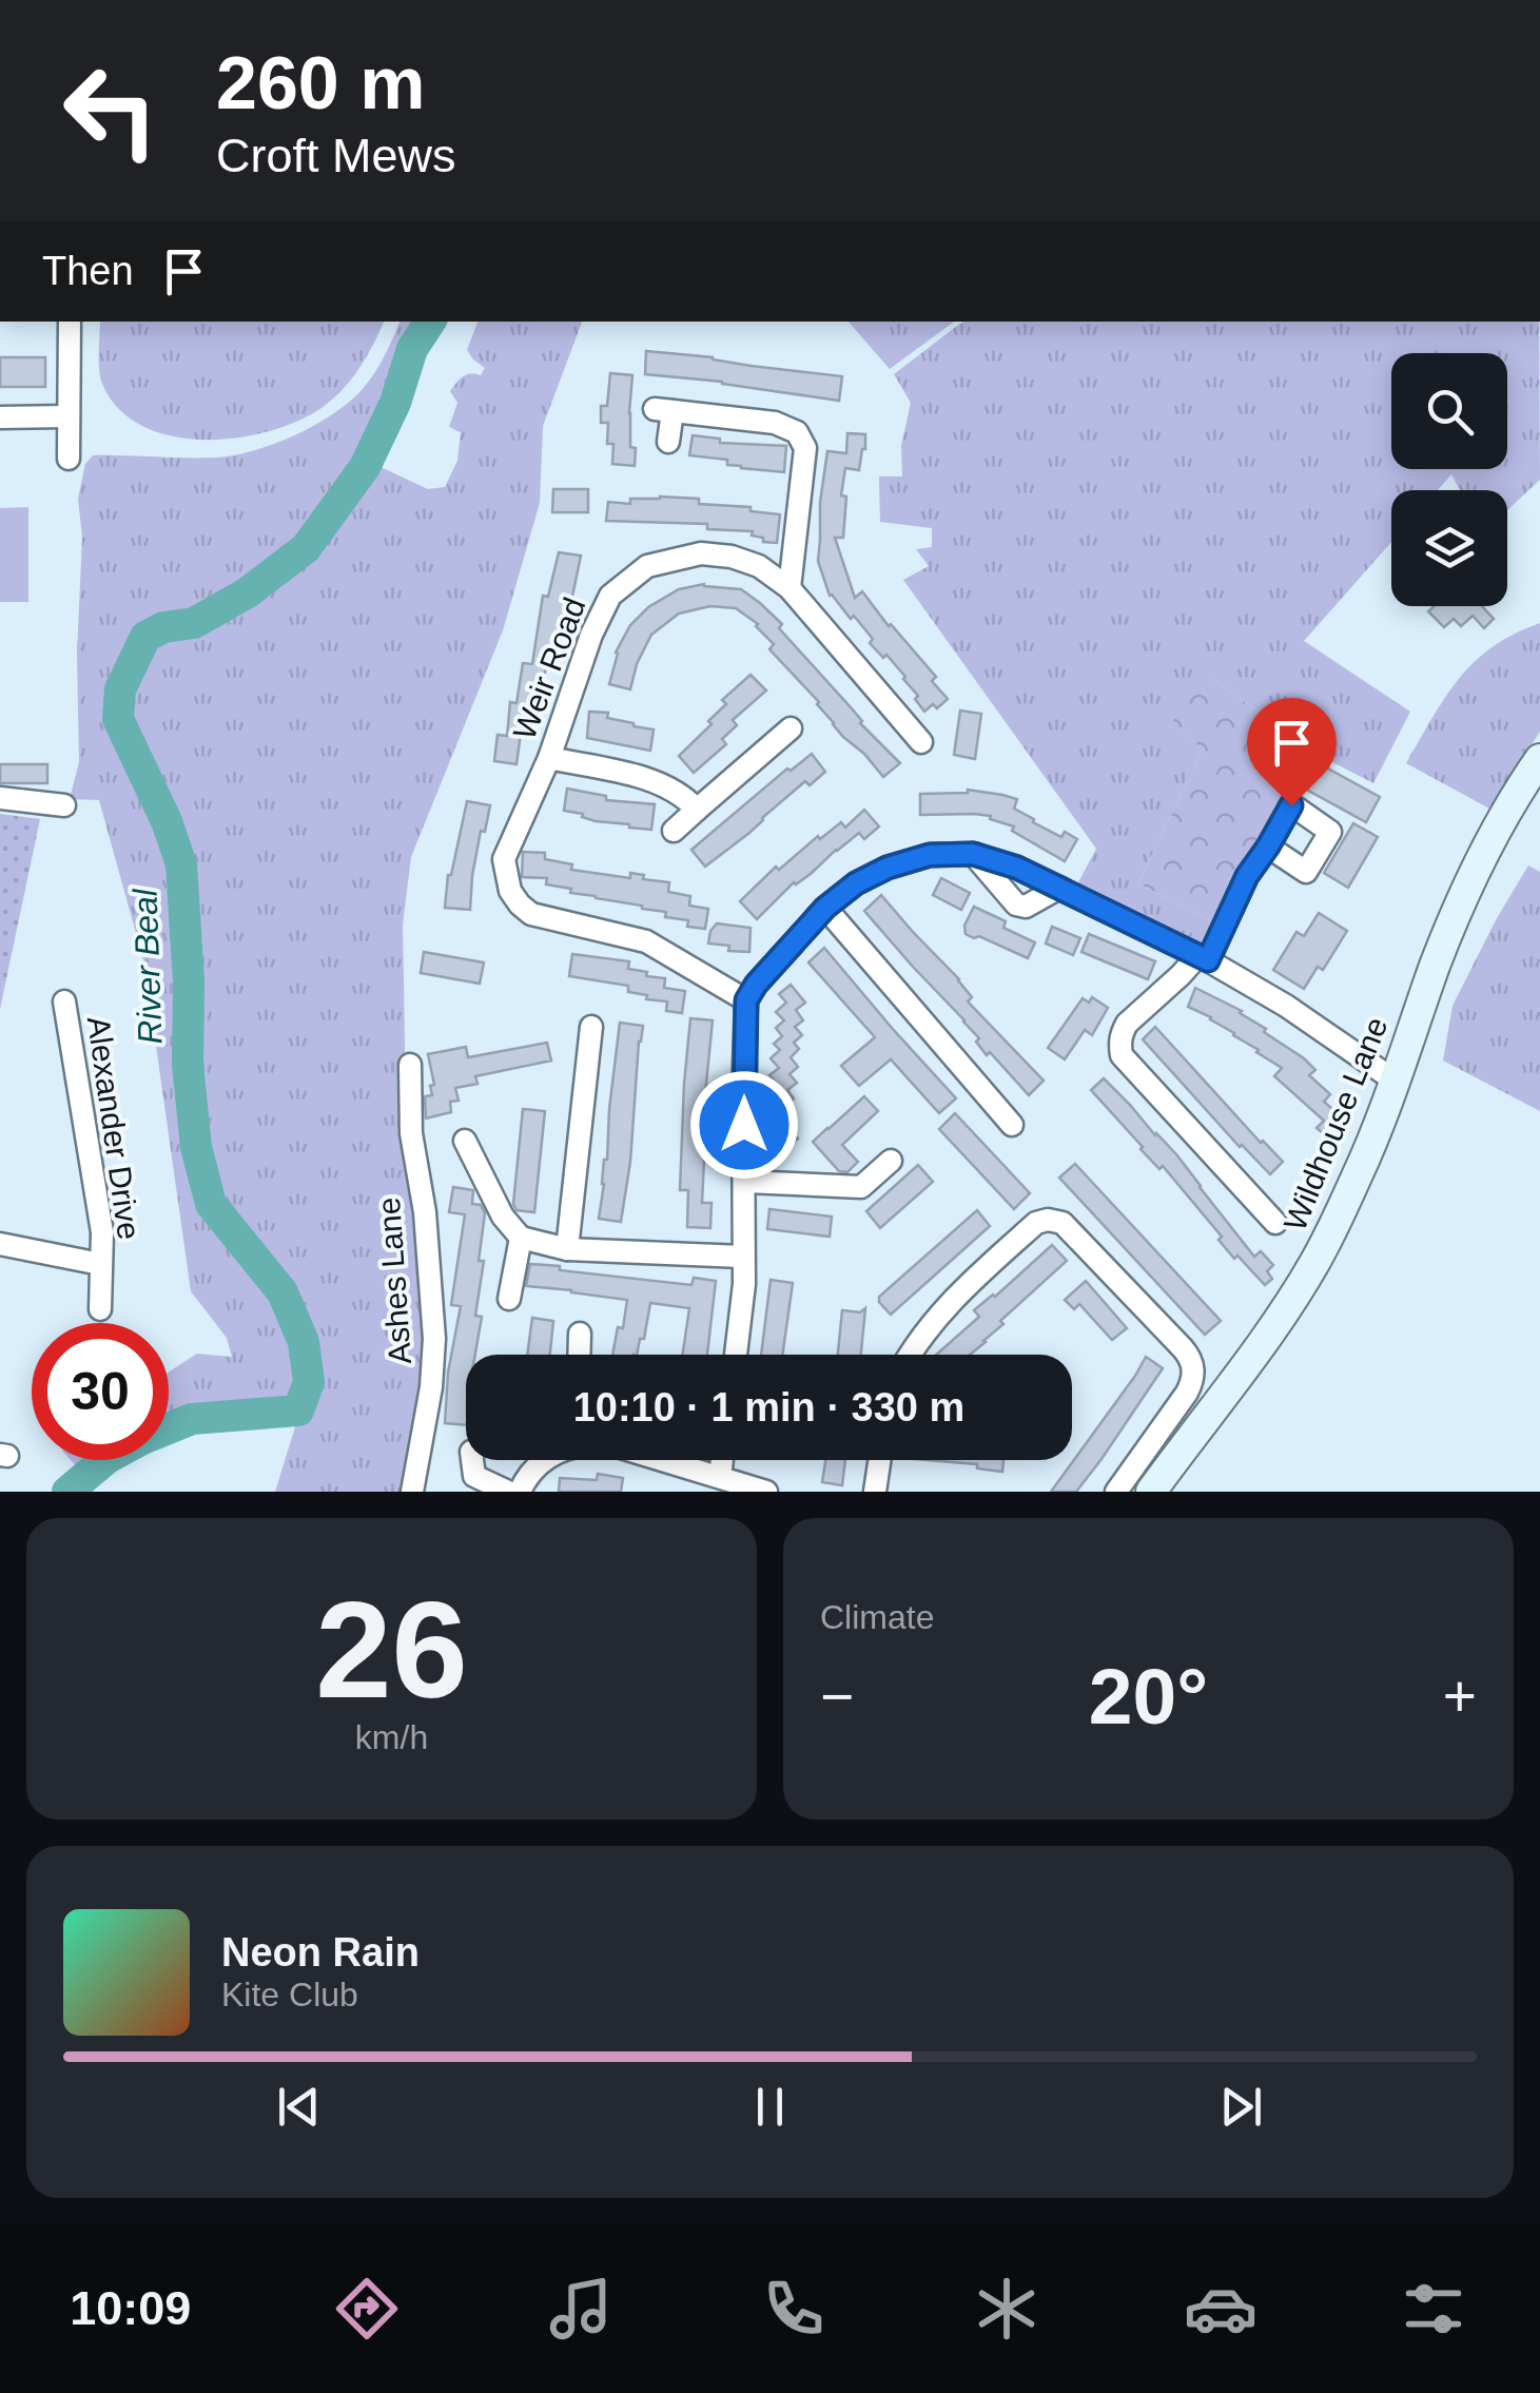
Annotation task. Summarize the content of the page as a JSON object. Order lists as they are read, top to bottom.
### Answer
{
  "streets": {
    "main road": ["Wildhouse Lane"],
    "street": ["Weir Road", "Alexander Drive", "Ashes Lane"]
  },
  "water": ["River Beal"],
  "page": {
    "turn": ["260 m", "Croft Mews"],
    "then": "Then",
    "limit": "30",
    "trip": "10:10 · 1 min · 330 m",
    "tile": [
      ["26", "km/h"],
      "Climate"
    ],
    "heat": ["−", "20°", "+"],
    "song": ["Neon Rain", "Kite Club"],
    "tabs": "10:09"
  }
}
